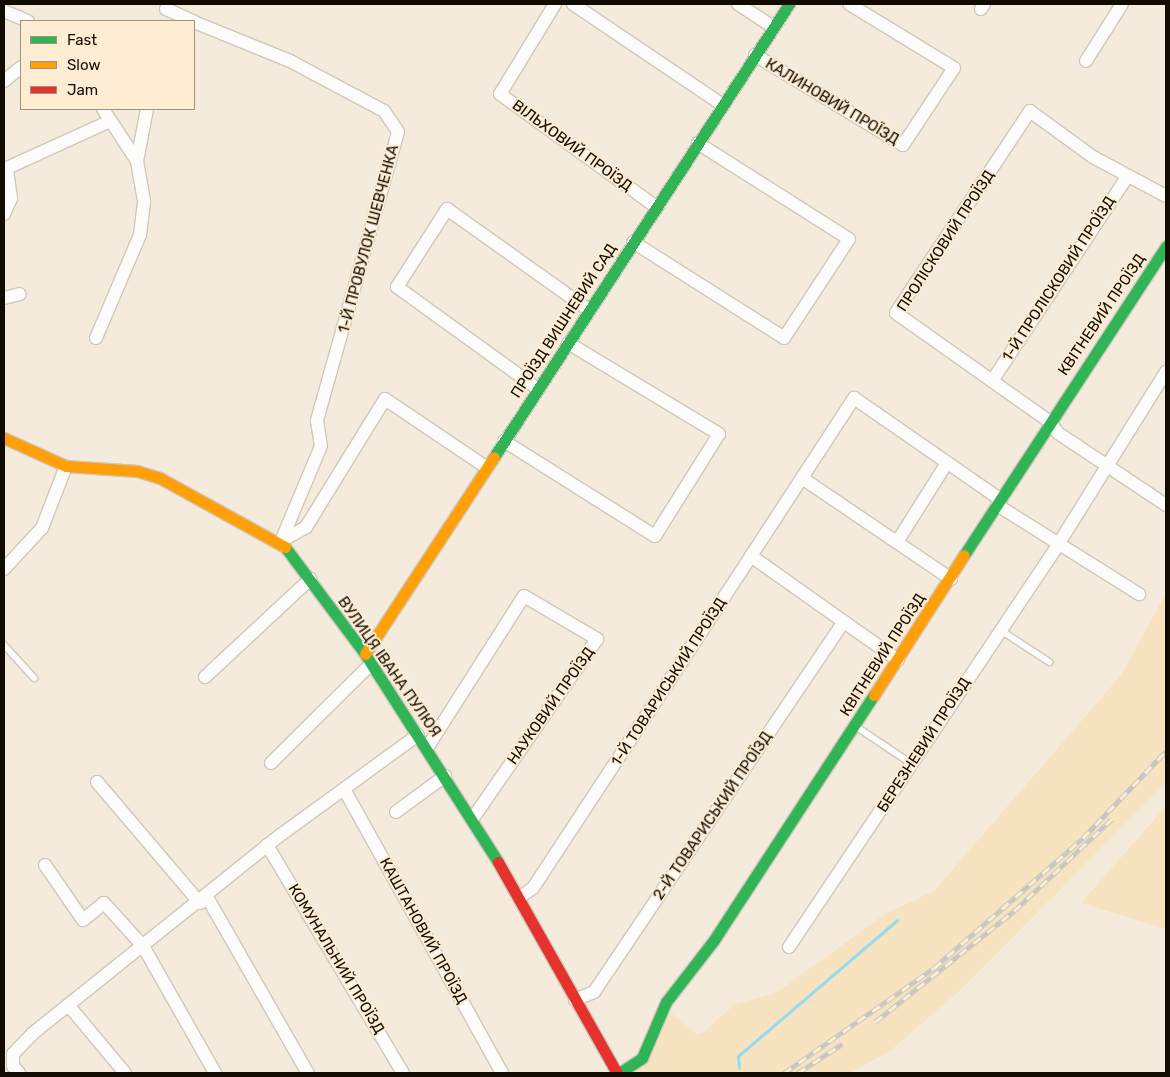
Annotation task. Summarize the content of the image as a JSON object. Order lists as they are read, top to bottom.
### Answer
{
  "streets": {
    "street": [
      "КАЛИНОВИЙ ПРОЇЗД",
      "ВІЛЬХОВИЙ ПРОЇЗД",
      "1-Й ПРОВУЛОК ШЕВЧЕНКА",
      "ПРОЛІСКОВИЙ ПРОЇЗД",
      "1-Й ПРОЛІСКОВИЙ ПРОЇЗД",
      "КВІТНЕВИЙ ПРОЇЗД",
      "ПРОЇЗД ВИШНЕВИЙ САД",
      "ВУЛИЦЯ ІВАНА ПУЛЮЯ",
      "1-Й ТОВАРИСЬКИЙ ПРОЇЗД",
      "НАУКОВИЙ ПРОЇЗД",
      "БЕРЕЗНЕВИЙ ПРОЇЗД",
      "2-Й ТОВАРИСЬКИЙ ПРОЇЗД",
      "КАШТАНОВИЙ ПРОЇЗД",
      "КОМУНАЛЬНИЙ ПРОЇЗД"
    ]
  },
  "crossings": [
    ["КАЛИНОВИЙ ПРОЇЗД", "ПРОЇЗД ВИШНЕВИЙ САД"],
    ["ВІЛЬХОВИЙ ПРОЇЗД", "ПРОЇЗД ВИШНЕВИЙ САД"],
    ["1-Й ПРОВУЛОК ШЕВЧЕНКА", "ВУЛИЦЯ ІВАНА ПУЛЮЯ"],
    ["ПРОЛІСКОВИЙ ПРОЇЗД", "1-Й ПРОЛІСКОВИЙ ПРОЇЗД"],
    ["ПРОЛІСКОВИЙ ПРОЇЗД", "КВІТНЕВИЙ ПРОЇЗД"],
    ["ПРОЛІСКОВИЙ ПРОЇЗД", "БЕРЕЗНЕВИЙ ПРОЇЗД"],
    ["КВІТНЕВИЙ ПРОЇЗД", "ВУЛИЦЯ ІВАНА ПУЛЮЯ"],
    ["ПРОЇЗД ВИШНЕВИЙ САД", "ВУЛИЦЯ ІВАНА ПУЛЮЯ"],
    ["ВУЛИЦЯ ІВАНА ПУЛЮЯ", "1-Й ТОВАРИСЬКИЙ ПРОЇЗД"],
    ["ВУЛИЦЯ ІВАНА ПУЛЮЯ", "НАУКОВИЙ ПРОЇЗД"],
    ["ВУЛИЦЯ ІВАНА ПУЛЮЯ", "2-Й ТОВАРИСЬКИЙ ПРОЇЗД"]
  ],
  "legend": ["Fast", "Slow", "Jam"]
}
